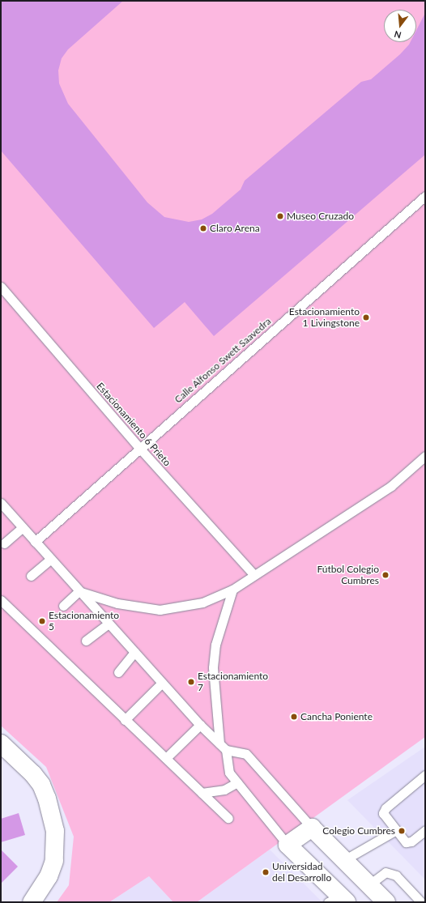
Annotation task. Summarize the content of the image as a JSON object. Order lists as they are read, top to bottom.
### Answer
{
  "streets": {
    "lane": ["Calle Alfonso Swett Saavedra", "Estacionamiento 6 Prieto"]
  },
  "crossings": [
    ["Calle Alfonso Swett Saavedra", "Estacionamiento 6 Prieto"]
  ],
  "places": [
    "Museo Cruzado",
    "Claro Arena",
    "Estacionamiento 1 Livingstone",
    "Fútbol Colegio Cumbres",
    "Estacionamiento 5",
    "Estacionamiento 7",
    "Cancha Poniente",
    "Colegio Cumbres",
    "Universidad del Desarrollo"
  ],
  "north": "bottom"
}
